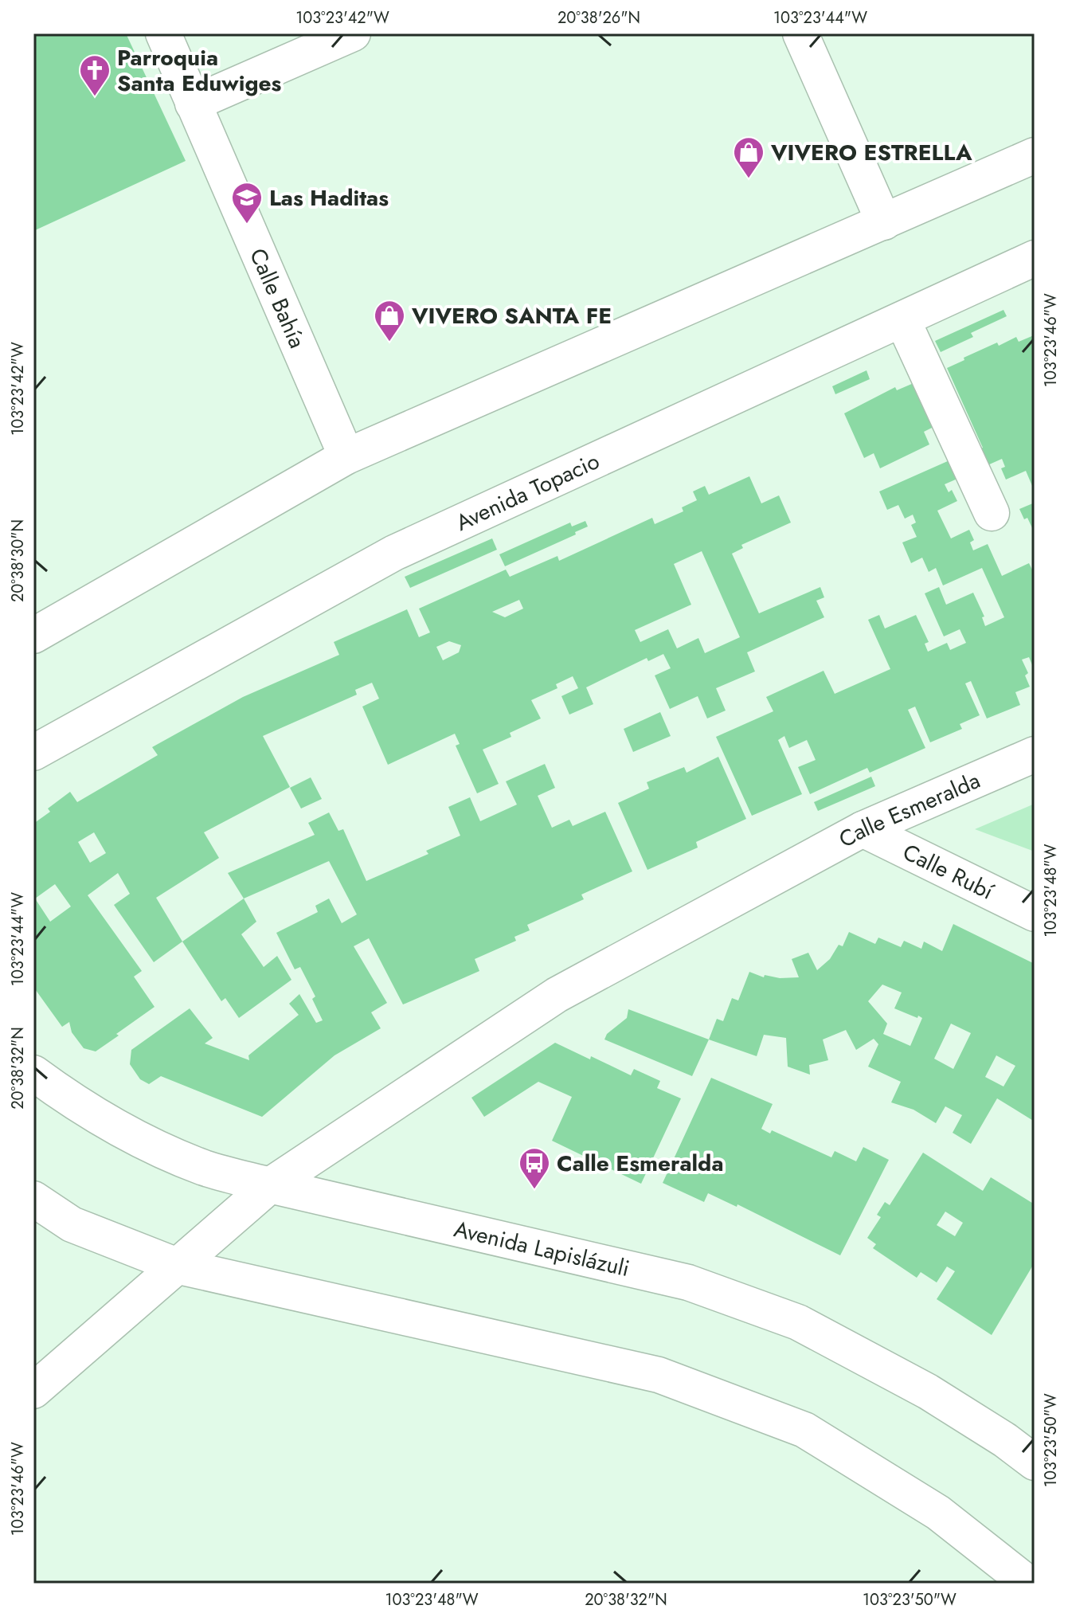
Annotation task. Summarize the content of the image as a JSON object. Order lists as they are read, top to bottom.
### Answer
{
  "streets": {
    "street": [
      "Calle Bahía",
      "Avenida Topacio",
      "Calle Esmeralda",
      "Calle Rubí",
      "Avenida Lapislázuli"
    ]
  },
  "crossings": [
    ["Calle Esmeralda", "Calle Rubí"],
    ["Calle Esmeralda", "Avenida Lapislázuli"]
  ],
  "places": {
    "church": ["Parroquia Santa Eduwiges"],
    "shop": ["VIVERO ESTRELLA", "VIVERO SANTA FE"],
    "school or university": ["Las Haditas"],
    "bus stop": ["Calle Esmeralda"]
  },
  "coordinates": [
    "103°23'42\"W",
    "20°38'26\"N",
    "103°23'44\"W",
    "103°23'46\"W",
    "20°38'30\"N",
    "103°23'48\"W",
    "20°38'32\"N",
    "103°23'50\"W"
  ]
}
